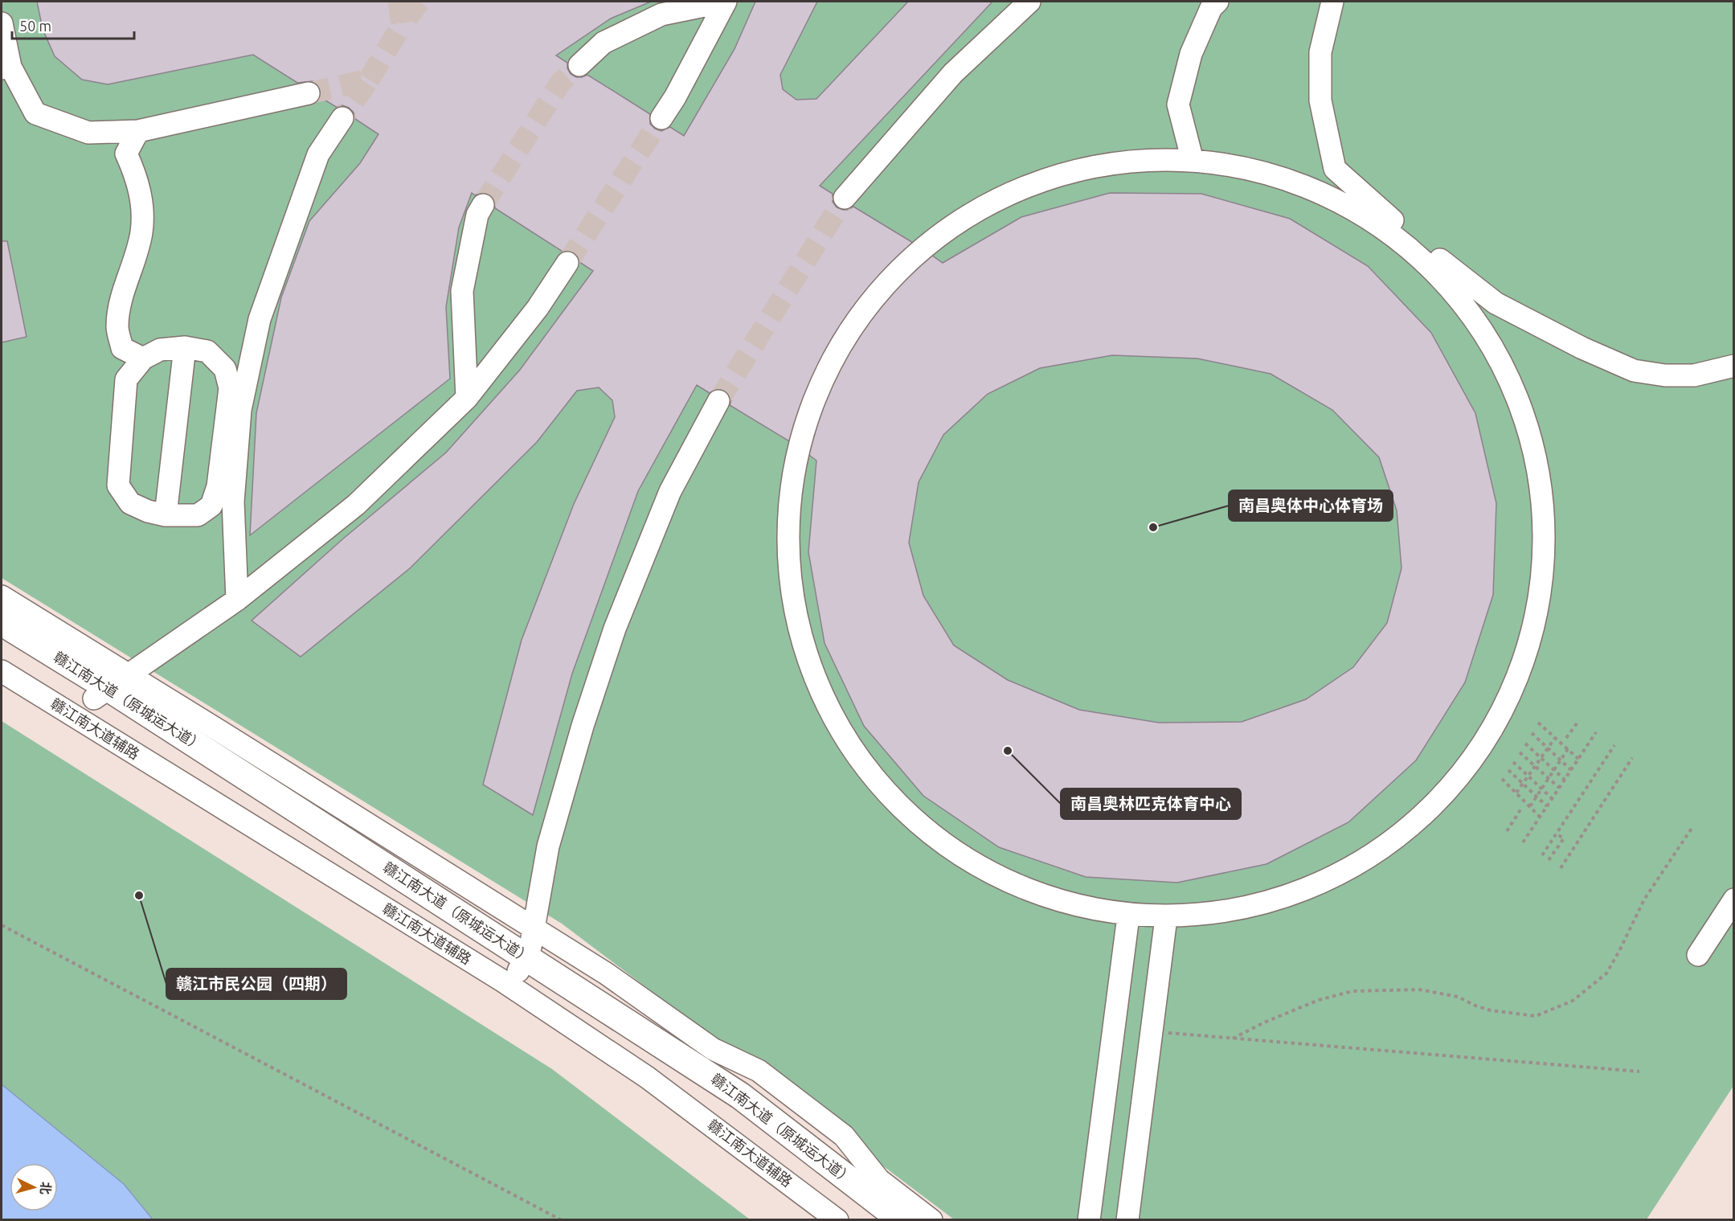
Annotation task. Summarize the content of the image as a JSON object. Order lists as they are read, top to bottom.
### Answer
{
  "streets": {
    "main road": ["赣江南大道（原城运大道）"],
    "street": ["赣江南大道辅路"]
  },
  "places": ["南昌奥体中心体育场", "南昌奥林匹克体育中心", "赣江市民公园（四期）"],
  "scale_bar": "50 m",
  "north": "right"
}
